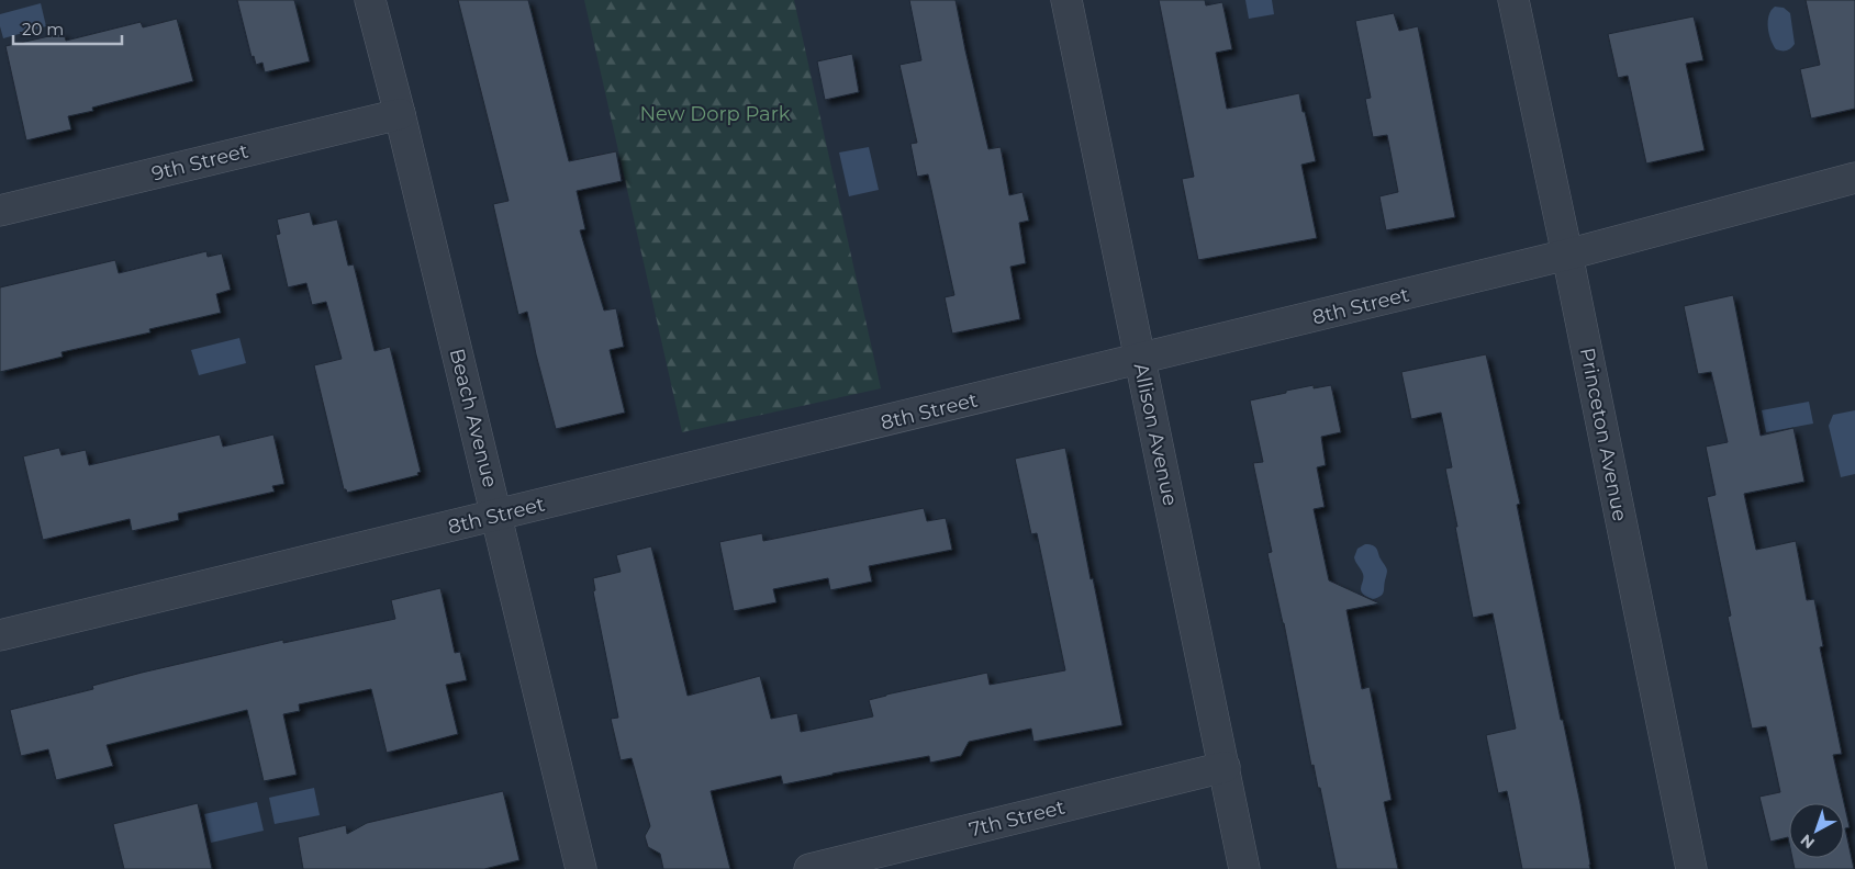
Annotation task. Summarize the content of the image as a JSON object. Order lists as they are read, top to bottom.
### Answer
{
  "streets": {
    "street": [
      "9th Street",
      "8th Street",
      "Beach Avenue",
      "Allison Avenue",
      "Princeton Avenue",
      "7th Street"
    ]
  },
  "crossings": [
    ["9th Street", "Beach Avenue"],
    ["8th Street", "Beach Avenue"],
    ["8th Street", "Allison Avenue"],
    ["8th Street", "Princeton Avenue"],
    ["Allison Avenue", "7th Street"]
  ],
  "parks": ["New Dorp Park"],
  "scale_bar": "20 m",
  "north": "bottom left"
}
